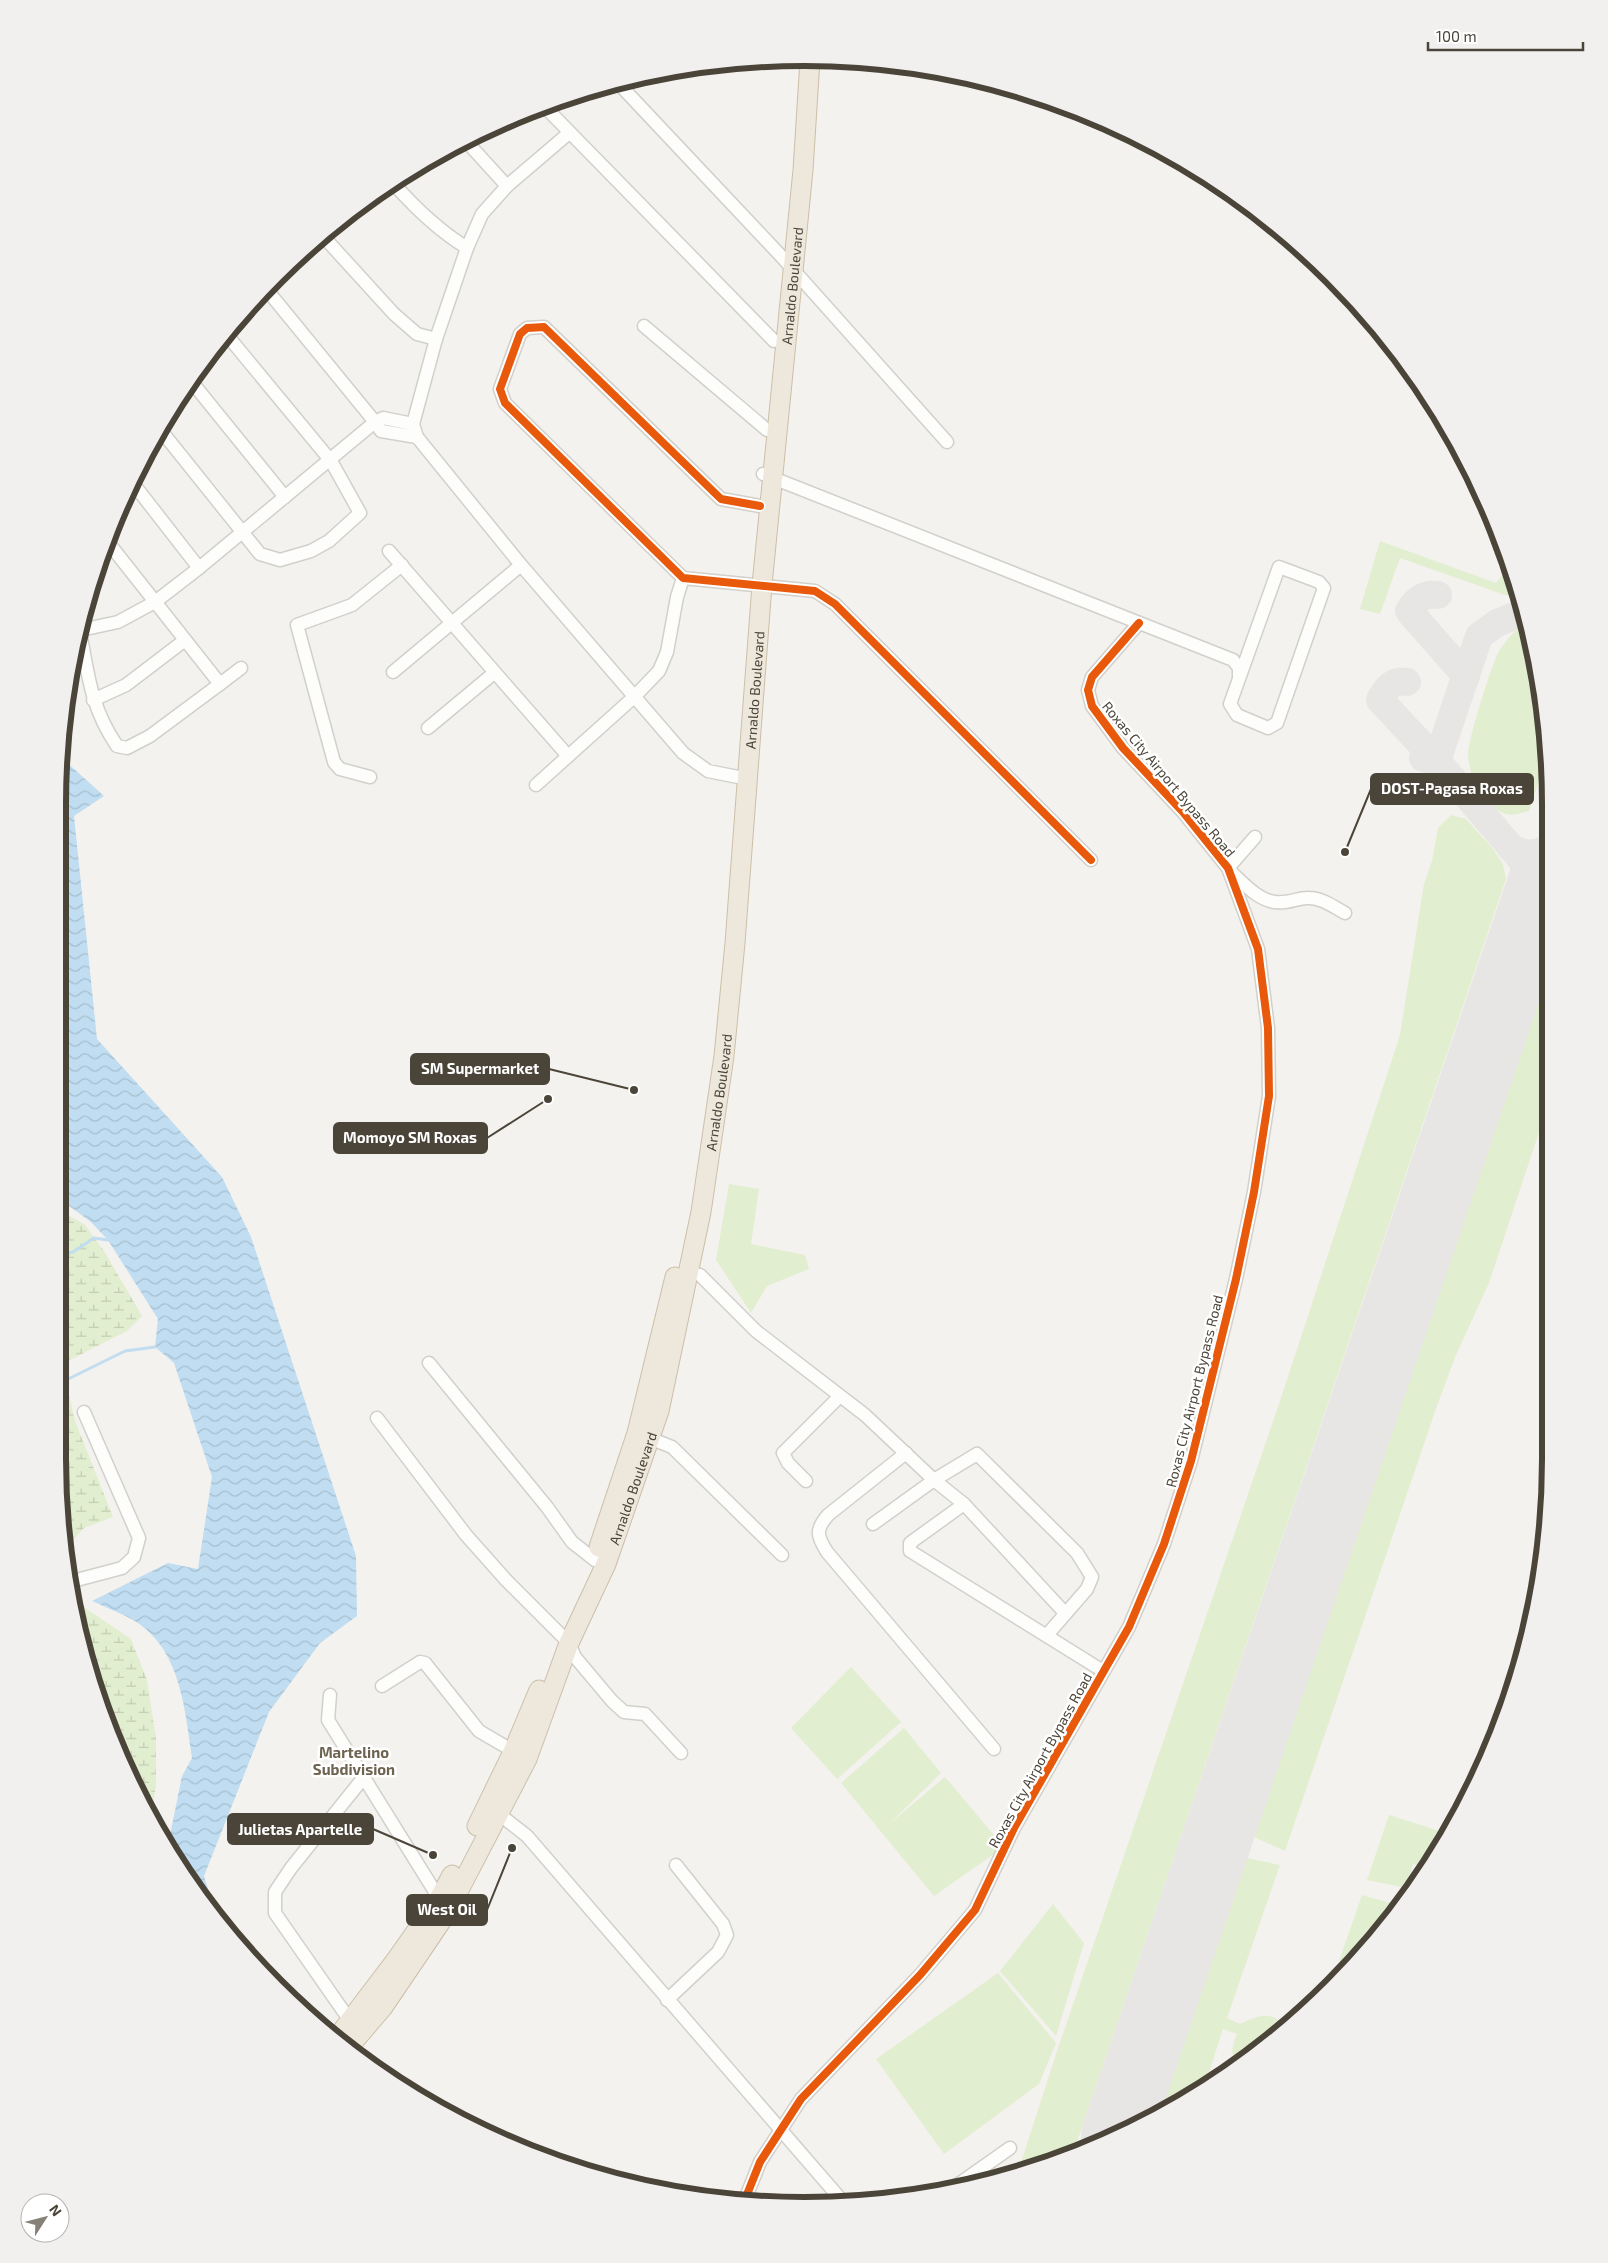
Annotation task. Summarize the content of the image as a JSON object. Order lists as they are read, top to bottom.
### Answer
{
  "streets": {
    "highway": ["Arnaldo Boulevard"],
    "street": ["Roxas City Airport Bypass Road"]
  },
  "districts": ["Martelino Subdivision"],
  "places": [
    "DOST-Pagasa Roxas",
    "SM Supermarket",
    "Momoyo SM Roxas",
    "West Oil",
    "Julietas Apartelle"
  ],
  "scale_bar": "100 m",
  "north": "top right"
}
